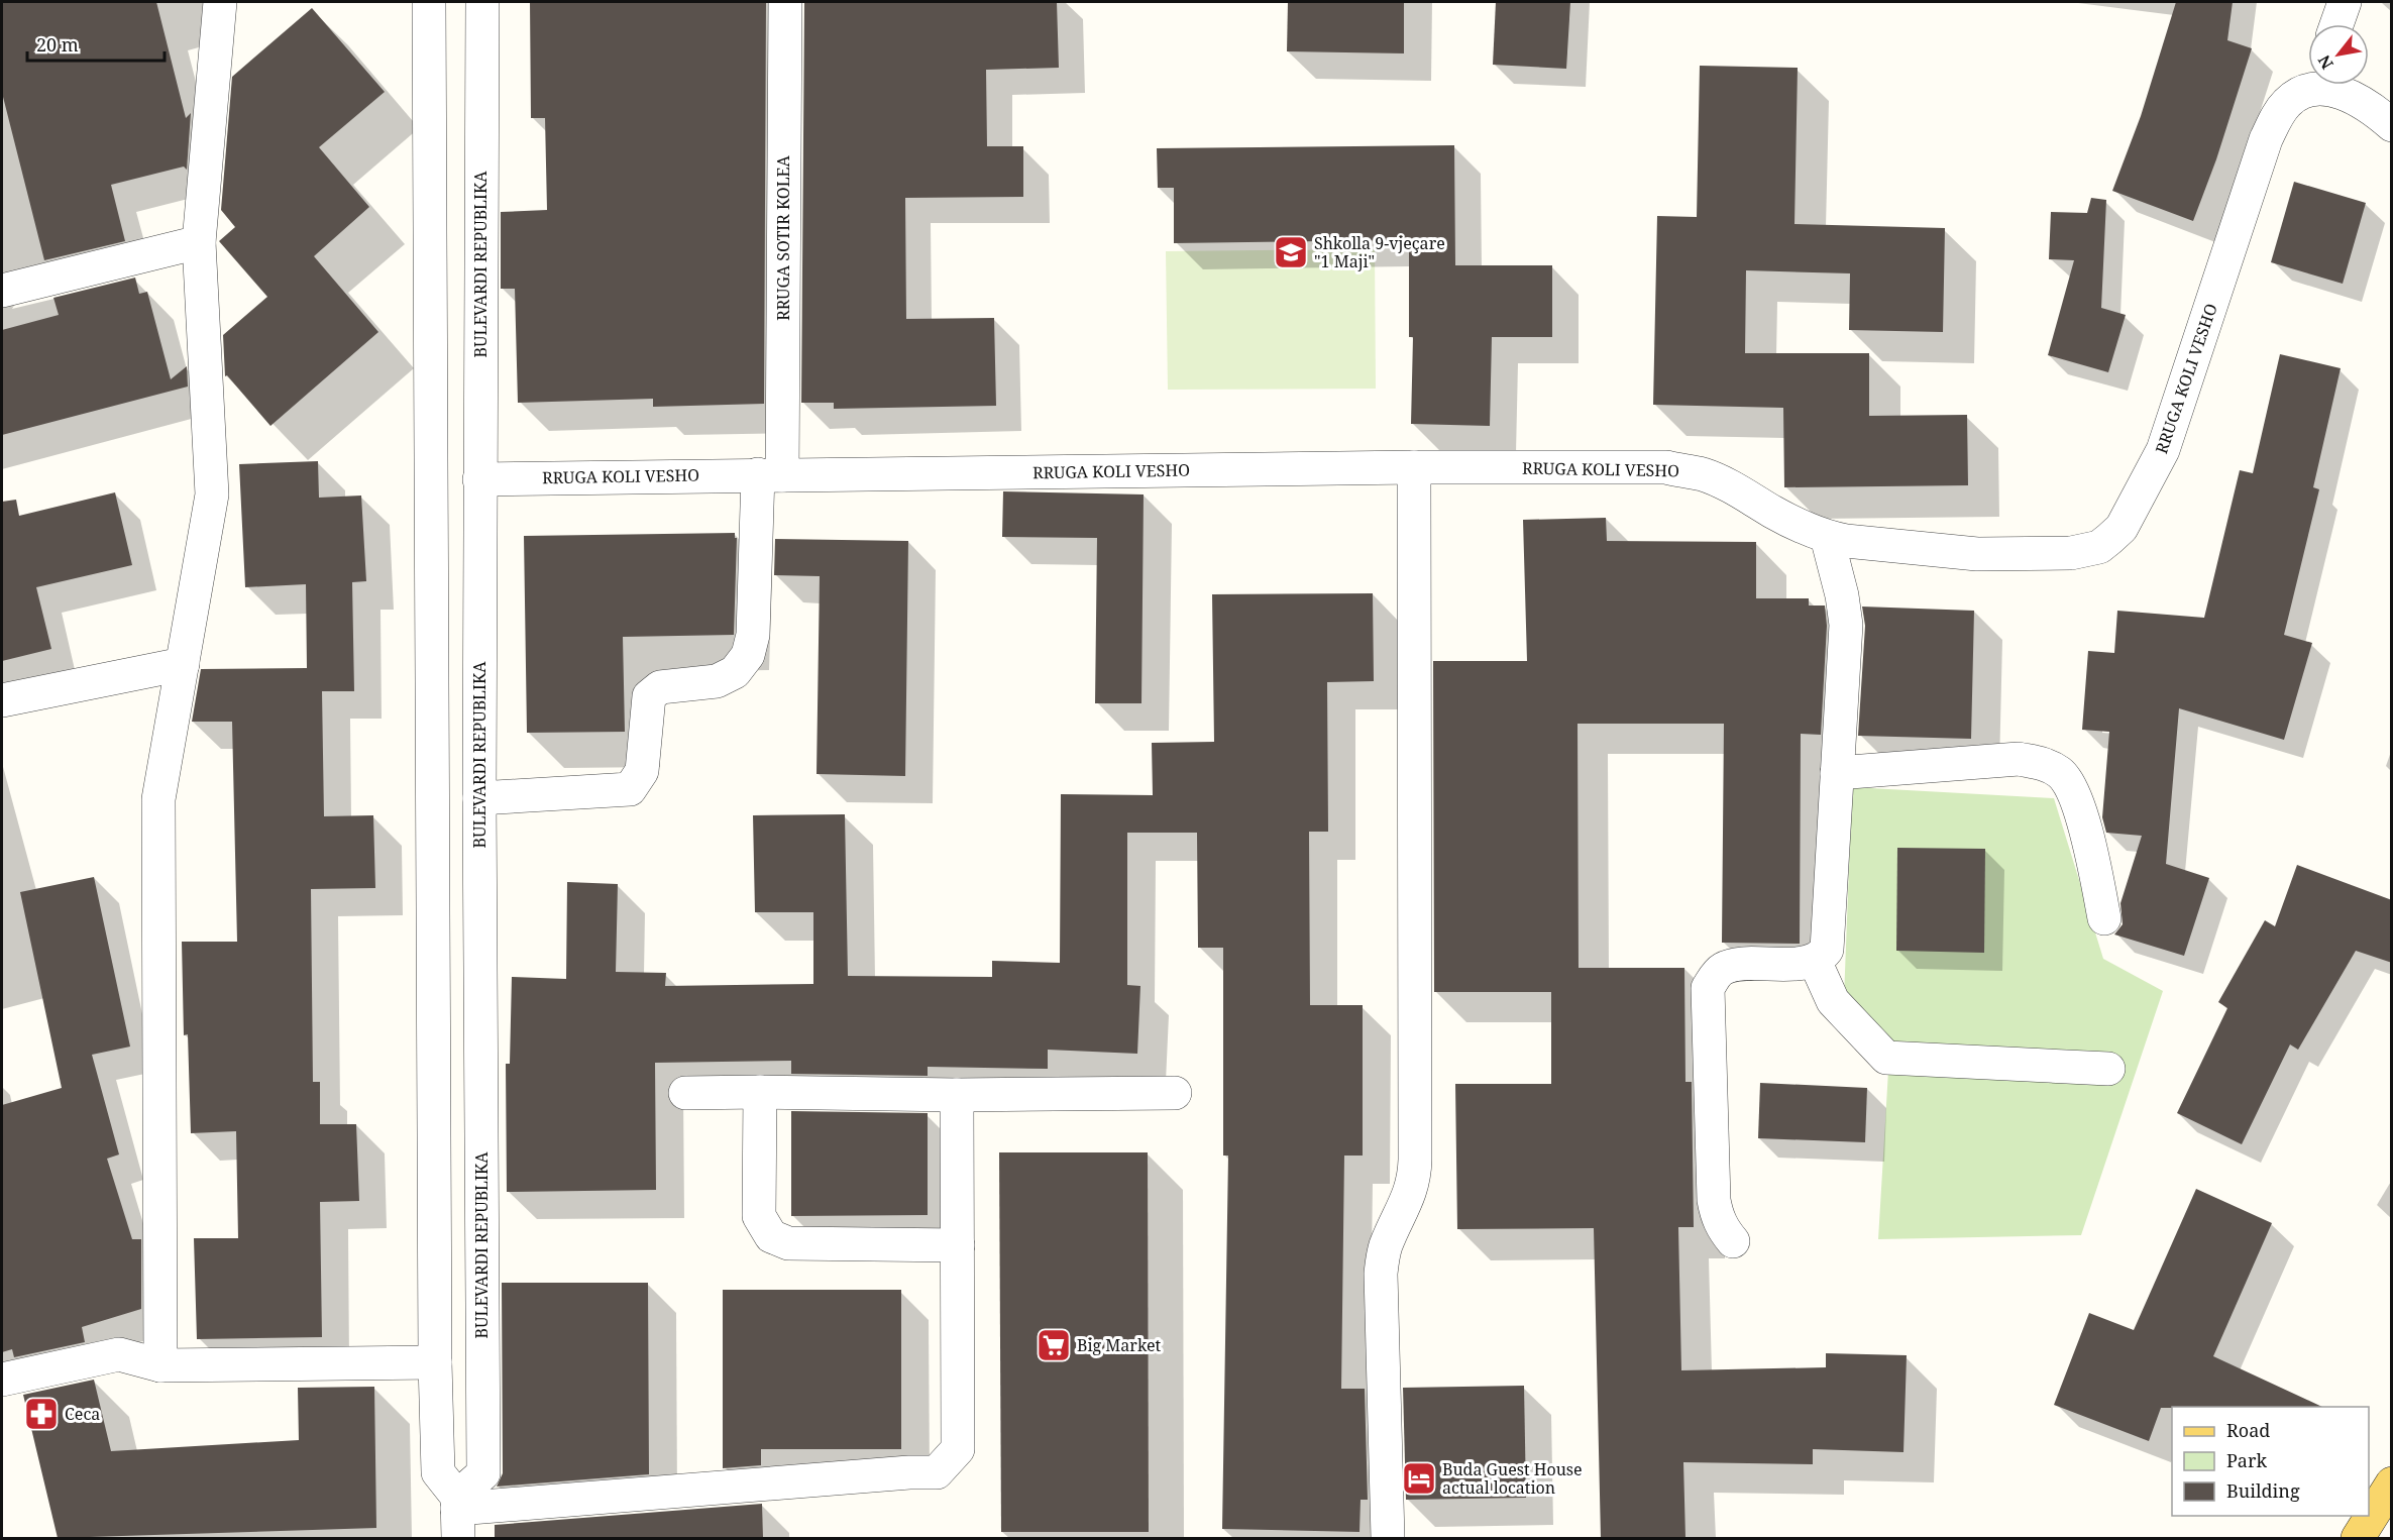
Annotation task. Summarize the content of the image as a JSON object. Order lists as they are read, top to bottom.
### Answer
{
  "streets": {
    "street": ["RRUGA SOTIR KOLEA", "BULEVARDI REPUBLIKA", "RRUGA KOLI VESHO"]
  },
  "crossings": [
    ["RRUGA SOTIR KOLEA", "BULEVARDI REPUBLIKA"],
    ["RRUGA SOTIR KOLEA", "RRUGA KOLI VESHO"],
    ["BULEVARDI REPUBLIKA", "RRUGA KOLI VESHO"]
  ],
  "places": {
    "school or university": ["Shkolla 9-vjeçare \"1 Maji\""],
    "supermarket": ["Big Market"],
    "pharmacy": ["Ceca"],
    "hotel": ["Buda Guest House actual location"]
  },
  "legend": ["Road", "Park", "Building"],
  "scale_bar": "20 m",
  "north": "bottom left"
}
